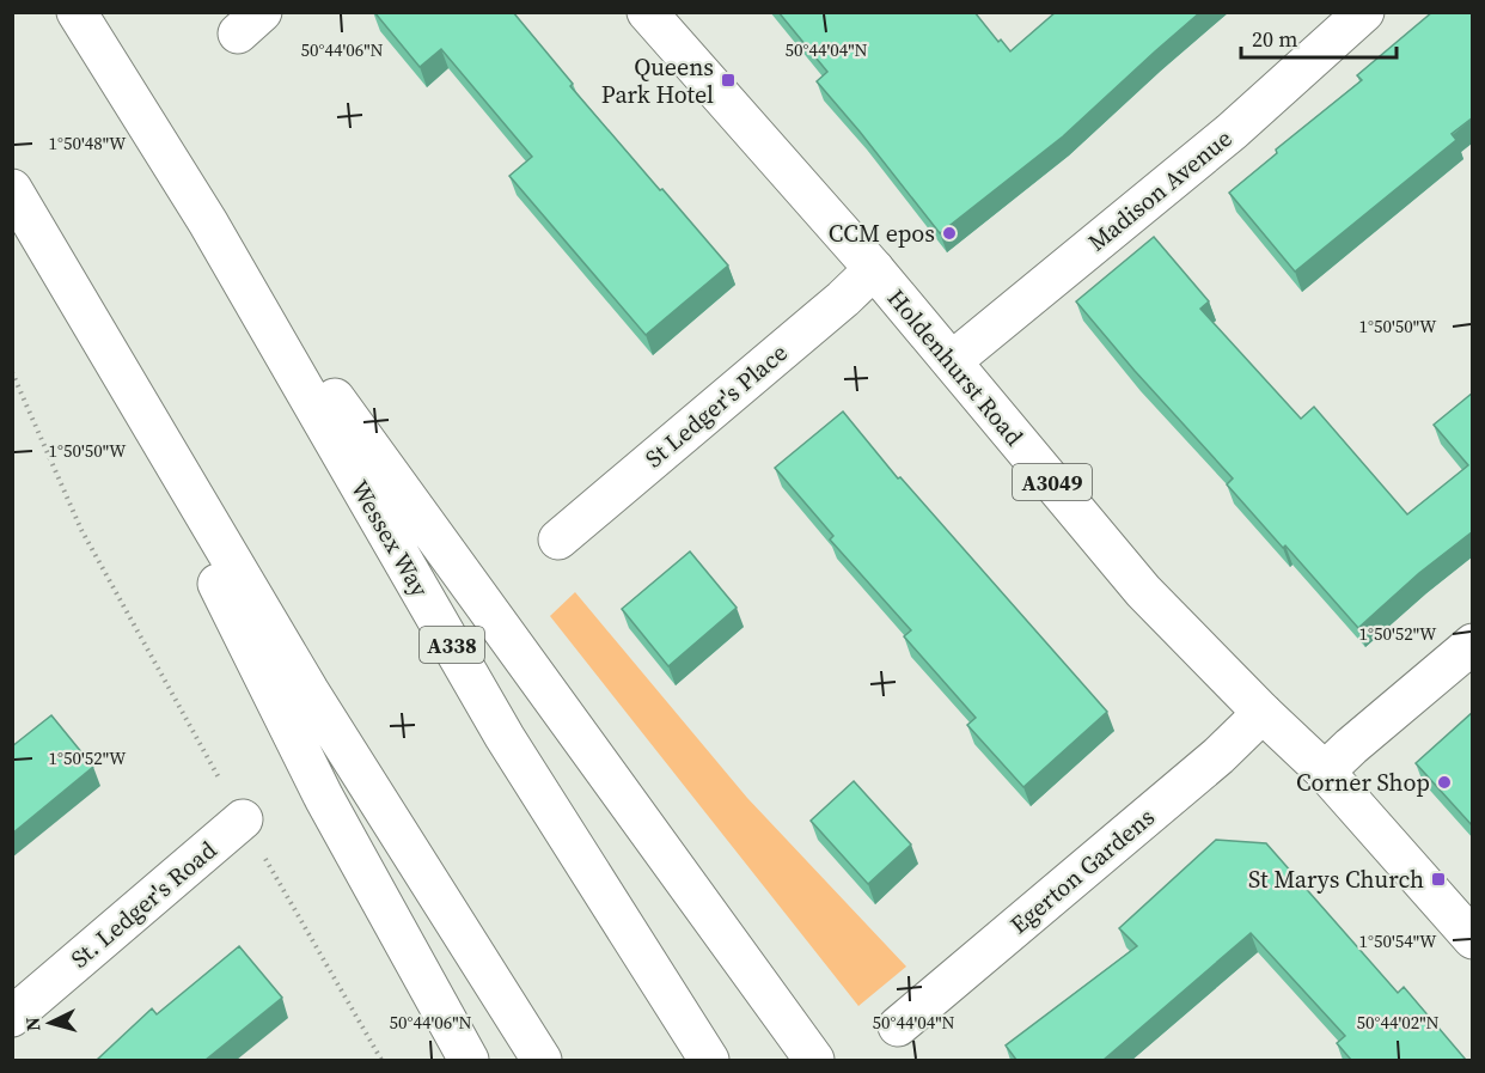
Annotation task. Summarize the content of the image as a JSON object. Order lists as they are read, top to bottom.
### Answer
{
  "streets": {
    "main road": [
      "Madison Avenue",
      "Holdenhurst Road",
      "St Ledger's Place",
      "A3049",
      "Wessex Way",
      "A338",
      "Egerton Gardens",
      "St. Ledger's Road"
    ]
  },
  "crossings": [
    ["Madison Avenue", "Holdenhurst Road"],
    ["Holdenhurst Road", "St Ledger's Place"],
    ["Holdenhurst Road", "Egerton Gardens"]
  ],
  "places": {
    "transit": ["Queens Park Hotel", "St Marys Church"],
    "other": ["CCM epos", "Corner Shop"]
  },
  "scale_bar": "20 m",
  "north": "left",
  "coordinates": [
    "50°44'06\"N",
    "50°44'04\"N",
    "1°50'48\"W",
    "1°50'50\"W",
    "1°50'52\"W",
    "1°50'54\"W",
    "50°44'02\"N"
  ]
}
